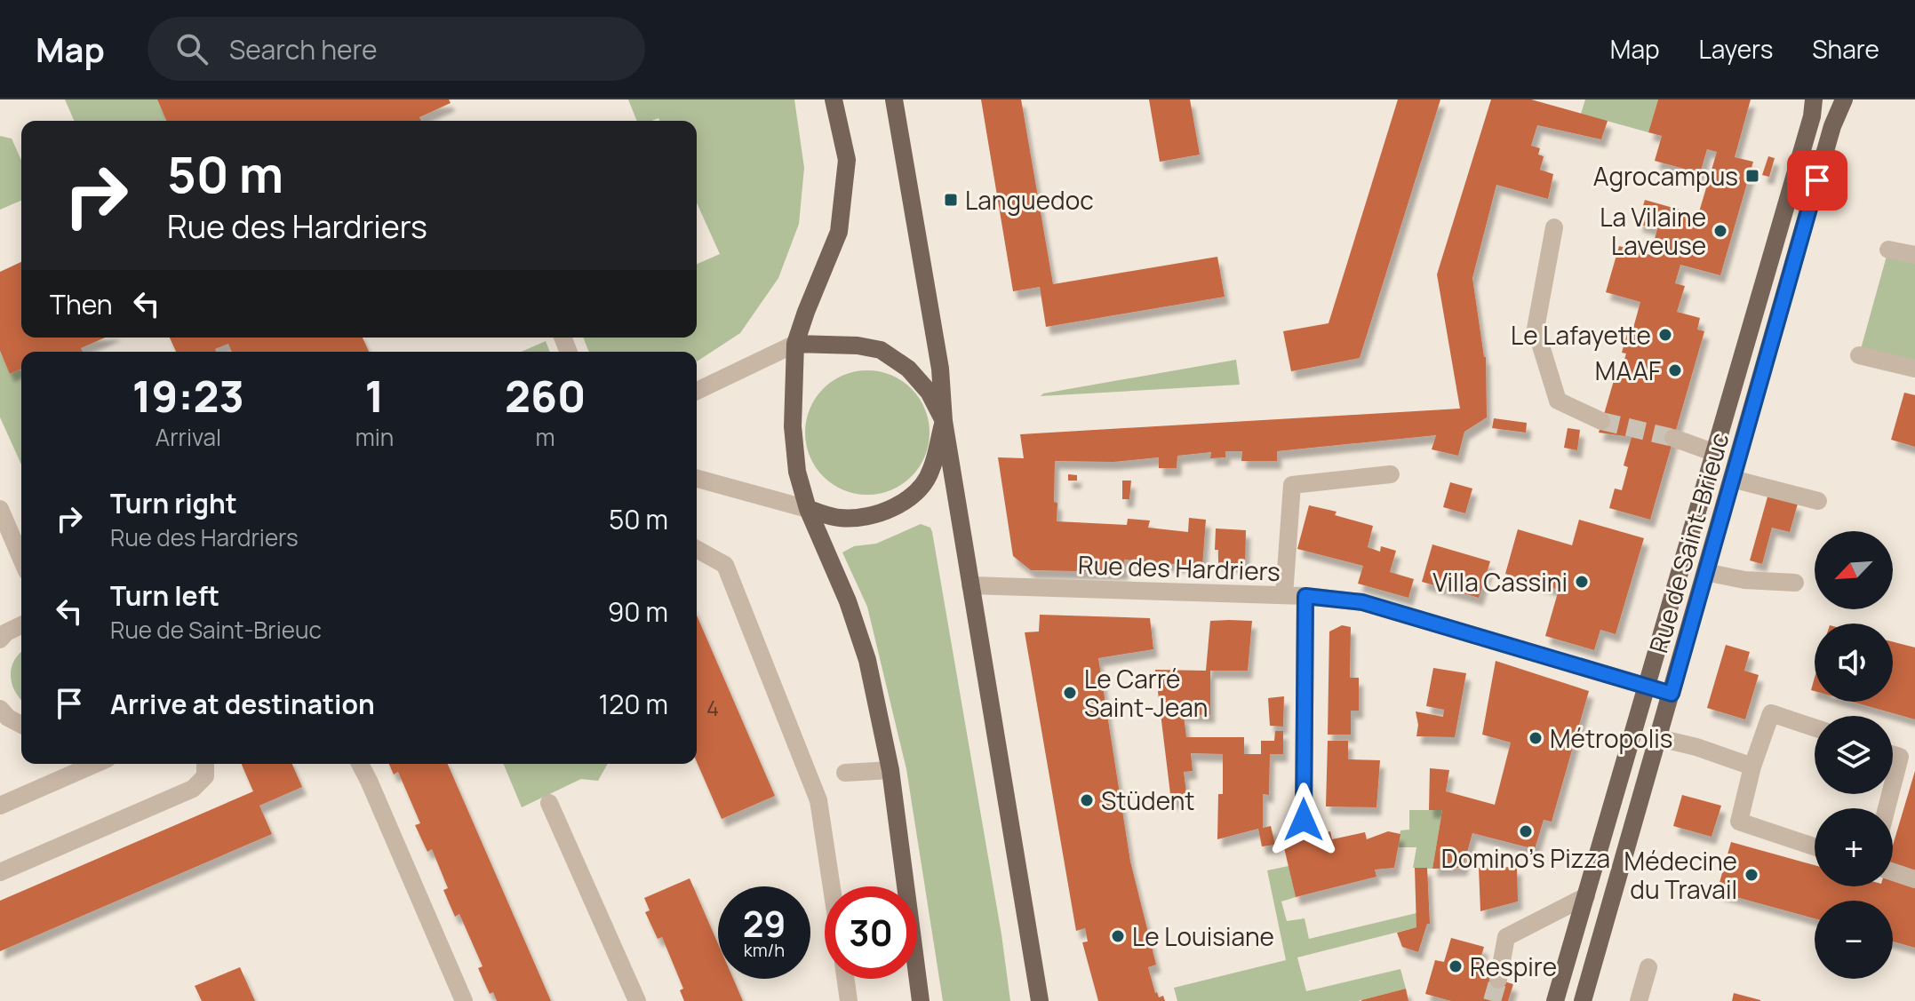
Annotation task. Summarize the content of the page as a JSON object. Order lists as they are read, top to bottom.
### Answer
{
  "streets": {
    "main road": ["Rue de Saint-Brieuc"],
    "street": ["Rue des Hardriers"]
  },
  "crossings": [
    ["Rue de Saint-Brieuc", "Rue des Hardriers"]
  ],
  "places": {
    "transit": ["Agrocampus", "Languedoc"],
    "other": [
      "La Vilaine Laveuse",
      "Le Lafayette",
      "MAAF",
      "Villa Cassini",
      "Le Carré Saint-Jean",
      "Métropolis",
      "Stüdent",
      "Domino's Pizza",
      "Médecine du Travail",
      "Le Louisiane",
      "Respire"
    ]
  },
  "house_numbers": ["4"],
  "north": "bottom left",
  "page": {
    "header": "Map",
    "search": "Search here",
    "nav": ["Map", "Layers", "Share"],
    "turn": ["50 m", "Rue des Hardriers"],
    "then": "Then",
    "eta": [
      "19:23",
      "Arrival",
      "1",
      "min",
      "260",
      "m"
    ],
    "list": [
      {
        "name": "Turn right",
        "note": "Rue des Hardriers",
        "value": "50 m"
      },
      {
        "name": "Turn left",
        "note": "Rue de Saint-Brieuc",
        "value": "90 m"
      },
      {
        "name": "Arrive at destination",
        "value": "120 m"
      }
    ],
    "map_buttons": ["+", "−"],
    "speed": "29 km/h",
    "limit": "30"
  }
}
